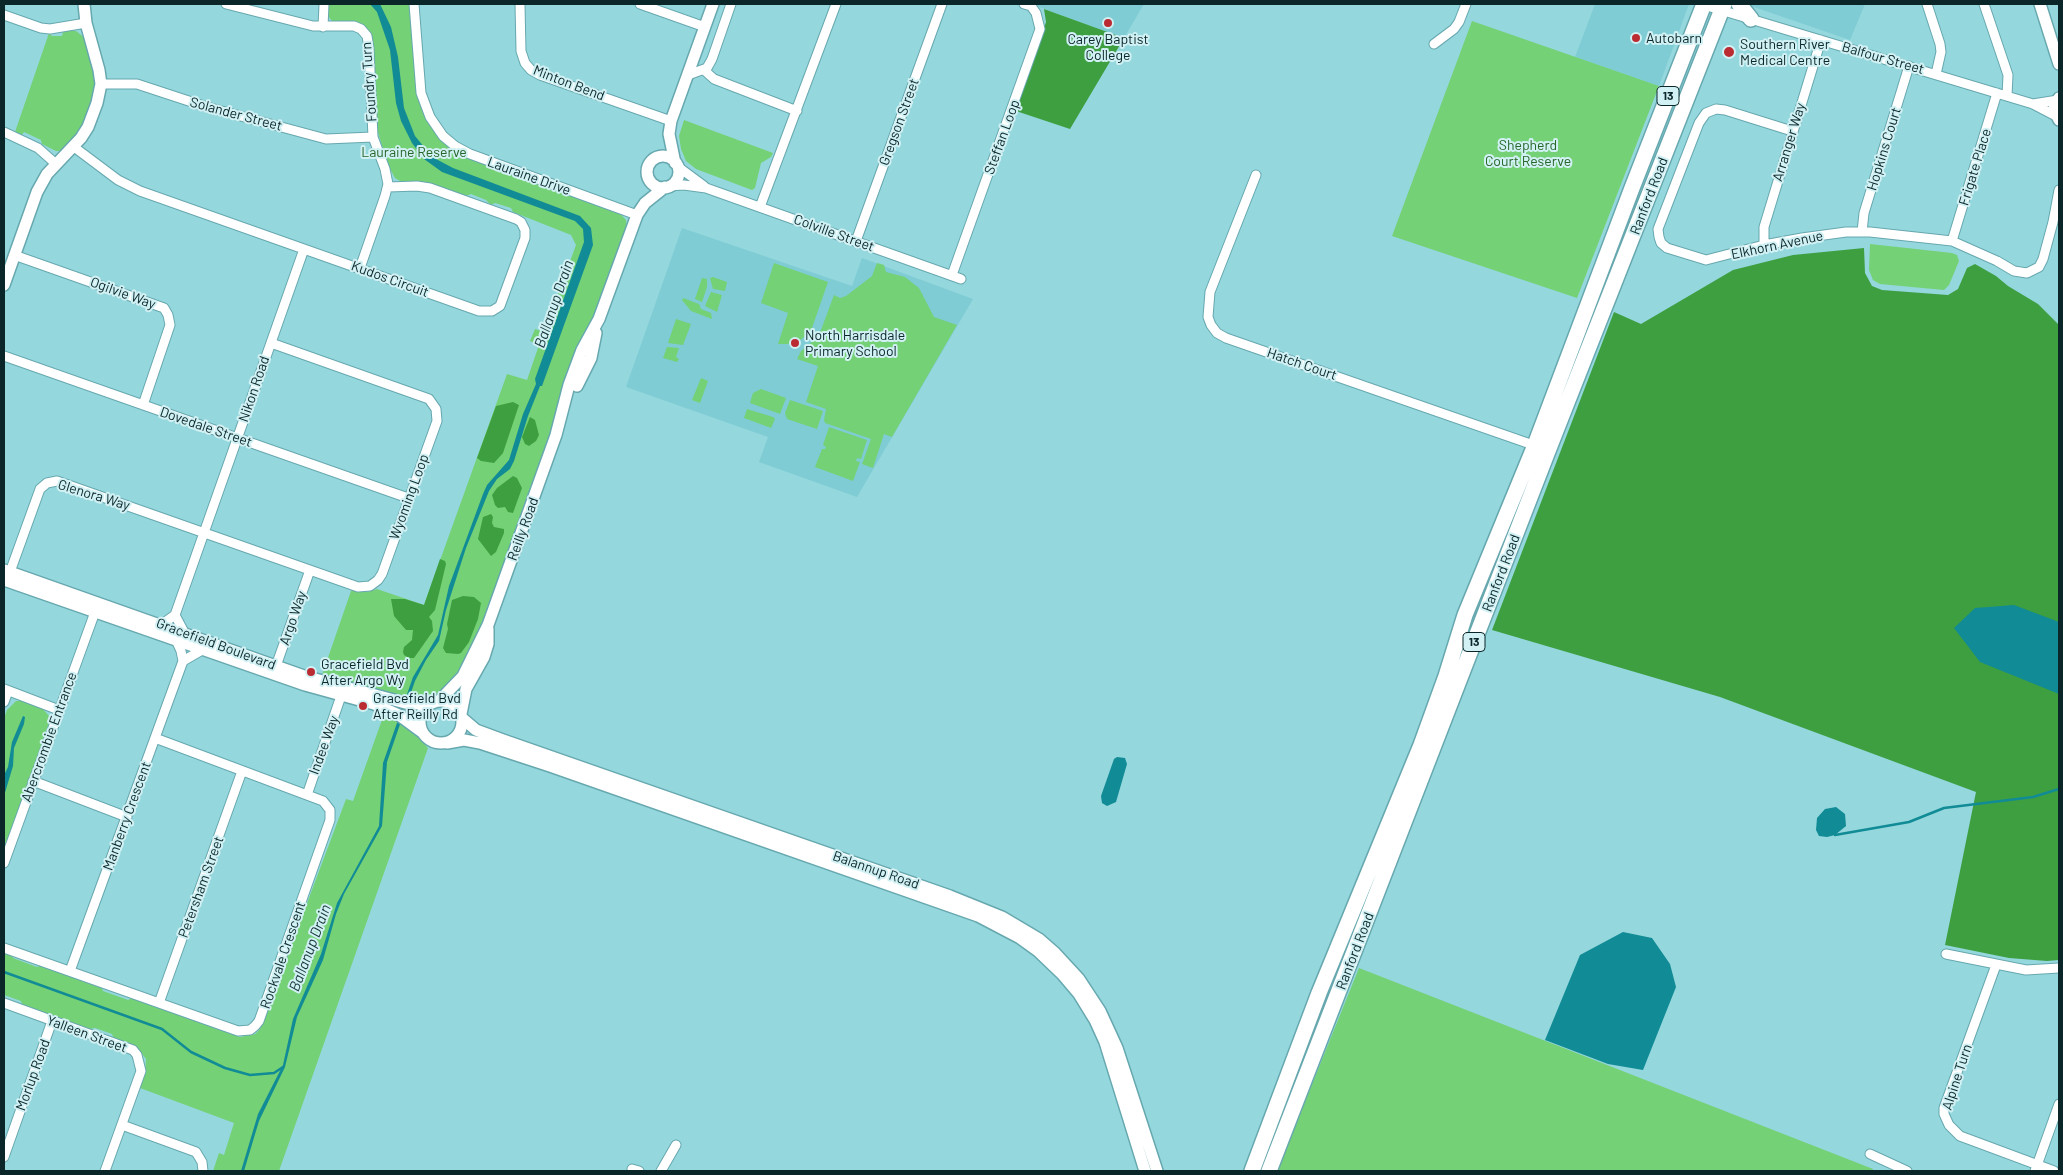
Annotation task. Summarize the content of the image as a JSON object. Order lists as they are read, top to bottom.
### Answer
{
  "streets": {
    "main road": ["13", "Ranford Road"],
    "street": [
      "Balfour Street",
      "Foundry Turn",
      "Minton Bend",
      "Solander Street",
      "Gregson Street",
      "Steffan Loop",
      "Arranger Way",
      "Hopkins Court",
      "Frigate Place",
      "Lauraine Drive",
      "Colville Street",
      "Elkhorn Avenue",
      "Kudos Circuit",
      "Ogilvie Way",
      "Hatch Court",
      "Nikon Road",
      "Dovedale Street",
      "Glenora Way",
      "Wyoming Loop",
      "Reilly Road",
      "Argo Way",
      "Gracefield Boulevard",
      "Abercrombie Entrance",
      "Indee Way",
      "Manberry Crescent",
      "Balannup Road",
      "Petersham Street",
      "Rockvale Crescent",
      "Yalleen Street",
      "Morlup Road",
      "Alpine Turn"
    ]
  },
  "crossings": [
    ["Balfour Street", "Arranger Way"],
    ["Balfour Street", "Hopkins Court"],
    ["Balfour Street", "Frigate Place"],
    ["Balfour Street", "Ranford Road"],
    ["Foundry Turn", "Solander Street"],
    ["Foundry Turn", "Kudos Circuit"],
    ["Gregson Street", "Colville Street"],
    ["Steffan Loop", "Colville Street"],
    ["Arranger Way", "Elkhorn Avenue"],
    ["Hopkins Court", "Elkhorn Avenue"],
    ["Frigate Place", "Elkhorn Avenue"],
    ["Lauraine Drive", "Reilly Road"],
    ["Ranford Road", "Hatch Court"],
    ["Colville Street", "Reilly Road"],
    ["Kudos Circuit", "Nikon Road"],
    ["Ogilvie Way", "Dovedale Street"],
    ["Nikon Road", "Dovedale Street"],
    ["Nikon Road", "Glenora Way"],
    ["Nikon Road", "Wyoming Loop"],
    ["Dovedale Street", "Wyoming Loop"],
    ["Glenora Way", "Wyoming Loop"],
    ["Glenora Way", "Gracefield Boulevard"],
    ["Wyoming Loop", "Argo Way"],
    ["Reilly Road", "Gracefield Boulevard"],
    ["Reilly Road", "Balannup Road"],
    ["Argo Way", "Gracefield Boulevard"],
    ["Gracefield Boulevard", "Abercrombie Entrance"],
    ["Gracefield Boulevard", "Indee Way"],
    ["Gracefield Boulevard", "Balannup Road"],
    ["Indee Way", "Rockvale Crescent"],
    ["Manberry Crescent", "Rockvale Crescent"],
    ["Petersham Street", "Rockvale Crescent"],
    ["Yalleen Street", "Morlup Road"]
  ],
  "water": ["Ballanup Drain"],
  "parks": ["Shepherd Court Reserve", "Lauraine Reserve"],
  "places": [
    "Carey Baptist College",
    "Autobarn",
    "Southern River Medical Centre",
    "North Harrisdale Primary School",
    "Gracefield Bvd After Argo Wy",
    "Gracefield Bvd After Reilly Rd"
  ]
}
